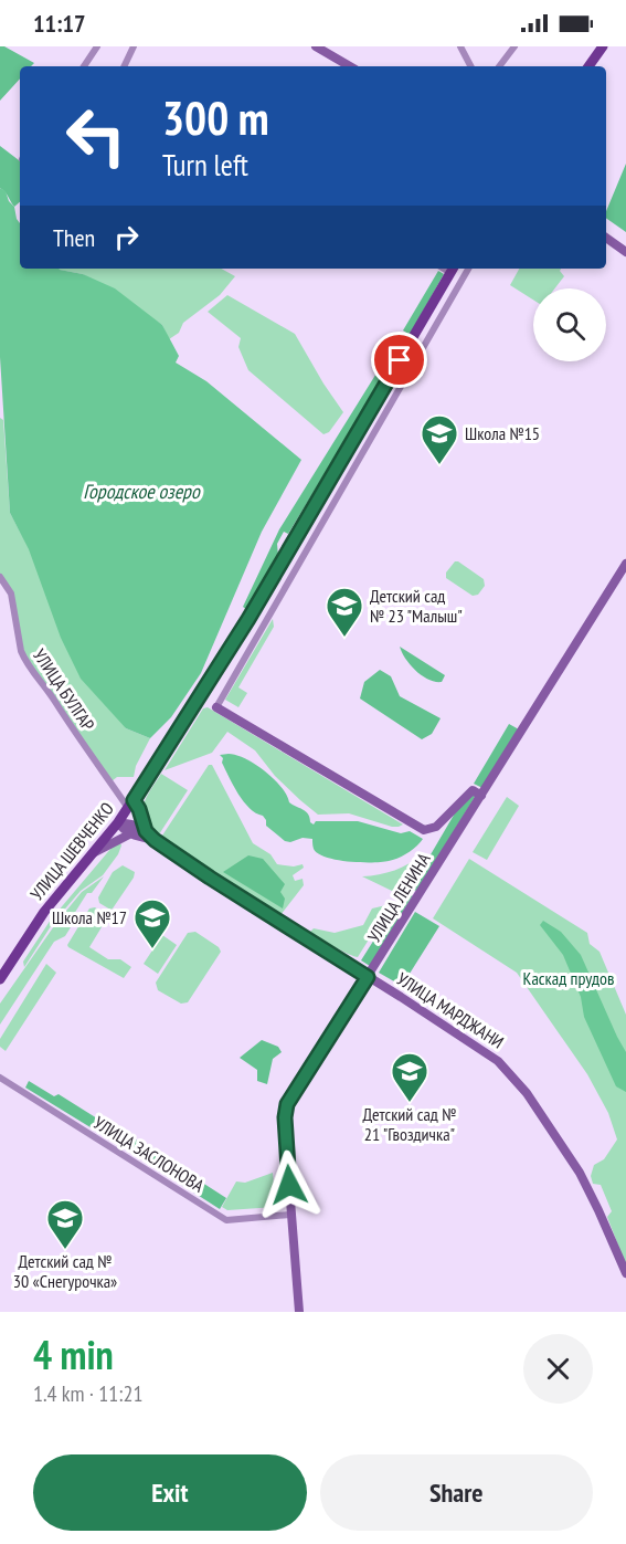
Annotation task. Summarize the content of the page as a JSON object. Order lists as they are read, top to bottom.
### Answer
{
  "streets": {
    "main road": ["УЛИЦА ШЕВЧЕНКО"],
    "street": [
      "УЛИЦА БУЛГАР",
      "УЛИЦА ЛЕНИНА",
      "УЛИЦА МАРДЖАНИ",
      "УЛИЦА ЗАСЛОНОВА"
    ]
  },
  "crossings": [
    ["УЛИЦА БУЛГАР", "УЛИЦА ШЕВЧЕНКО"],
    ["УЛИЦА ЛЕНИНА", "УЛИЦА МАРДЖАНИ"],
    ["УЛИЦА ЛЕНИНА", "УЛИЦА ЗАСЛОНОВА"]
  ],
  "water": ["Городское озеро"],
  "parks": ["Каскад прудов"],
  "places": {
    "school or university": [
      "Школа №15",
      "Детский сад № 23 \"Малыш\"",
      "Школа №17",
      "Детский сад № 21 \"Гвоздичка\"",
      "Детский сад № 30 «Снегурочка»"
    ]
  },
  "page": {
    "status": "11:17",
    "turn": ["300 m", "Turn left"],
    "then": "Then",
    "heading": ["4 min", "1.4 km · 11:21"],
    "buttons": ["Exit", "Share"]
  }
}
